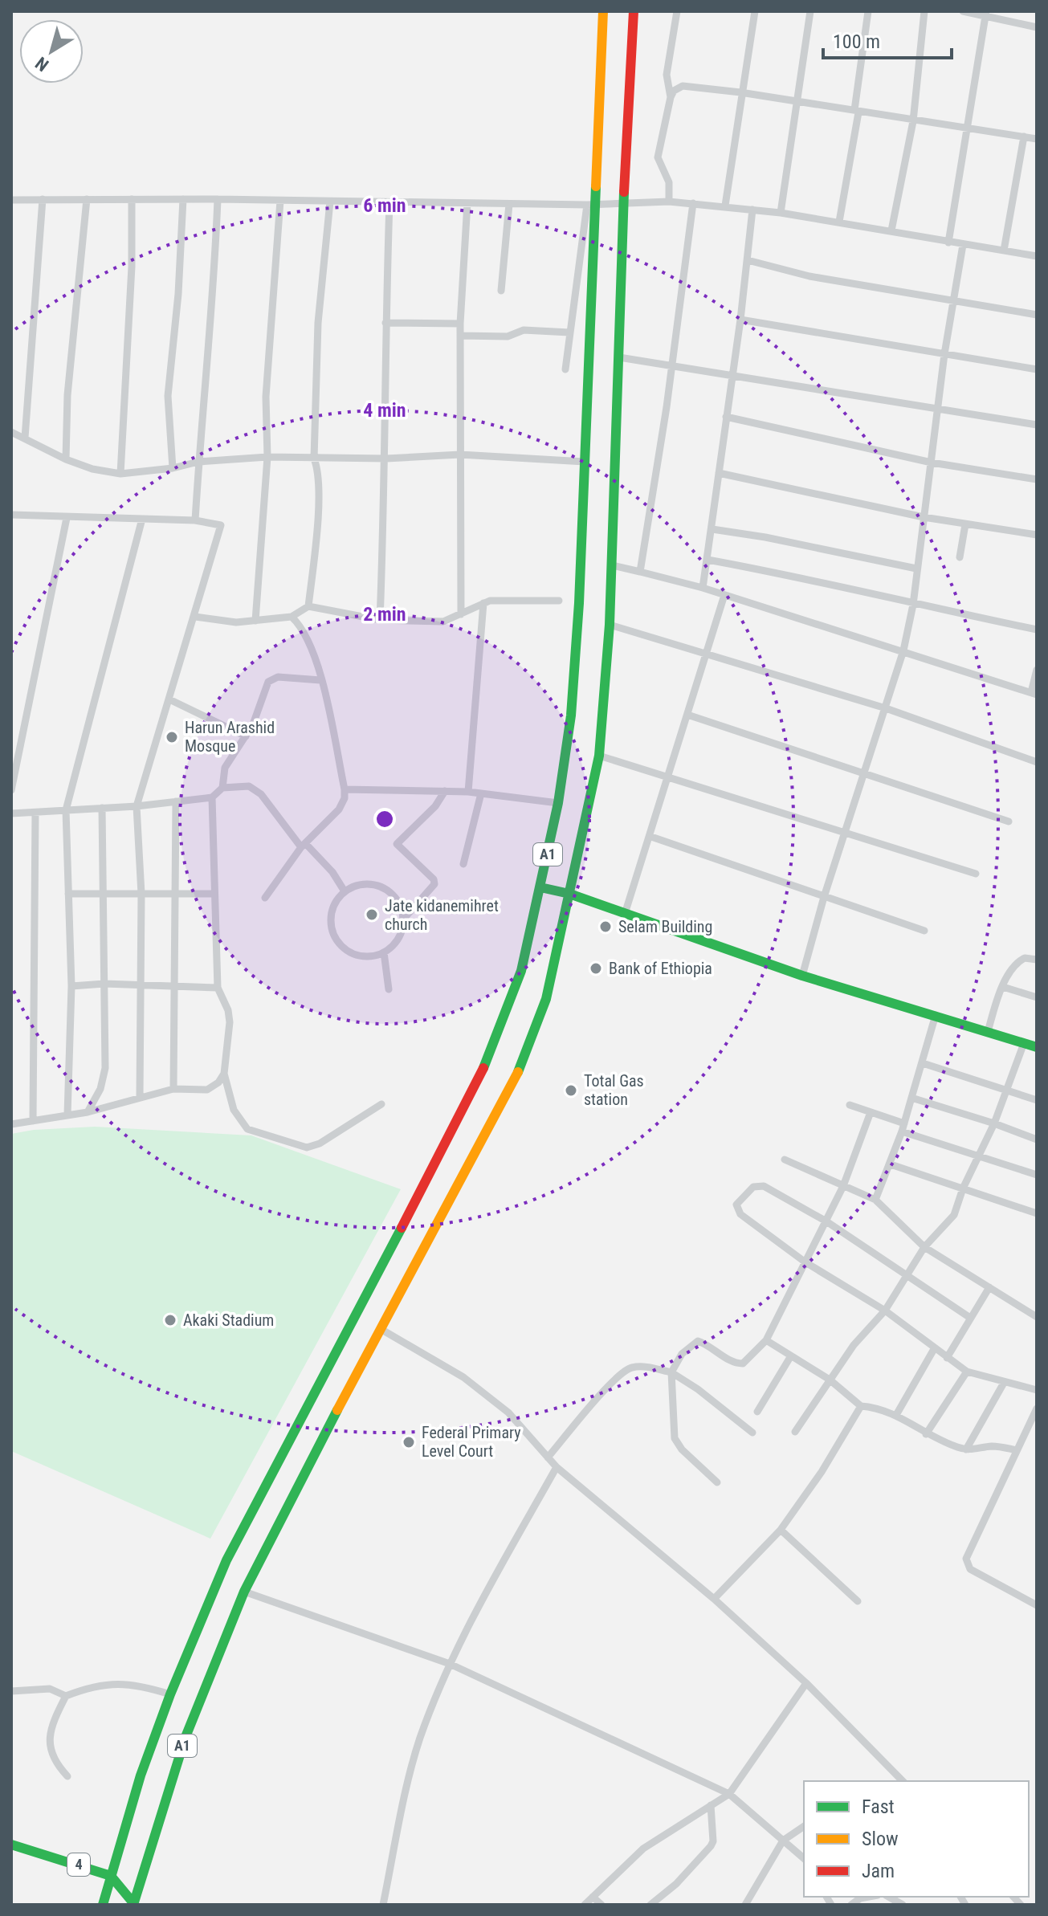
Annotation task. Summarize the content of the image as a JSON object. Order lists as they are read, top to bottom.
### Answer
{
  "streets": {
    "main road": ["A1", "4"]
  },
  "crossings": [
    ["A1", "4"]
  ],
  "places": [
    "Harun Arashid Mosque",
    "Jate kidanemihret church",
    "Selam Building",
    "Bank of Ethiopia",
    "Total Gas station",
    "Akaki Stadium",
    "Federal Primary Level Court"
  ],
  "legend": ["Fast", "Slow", "Jam"],
  "scale_bar": "100 m",
  "north": "bottom left",
  "rings": ["6 min", "4 min", "2 min"]
}
